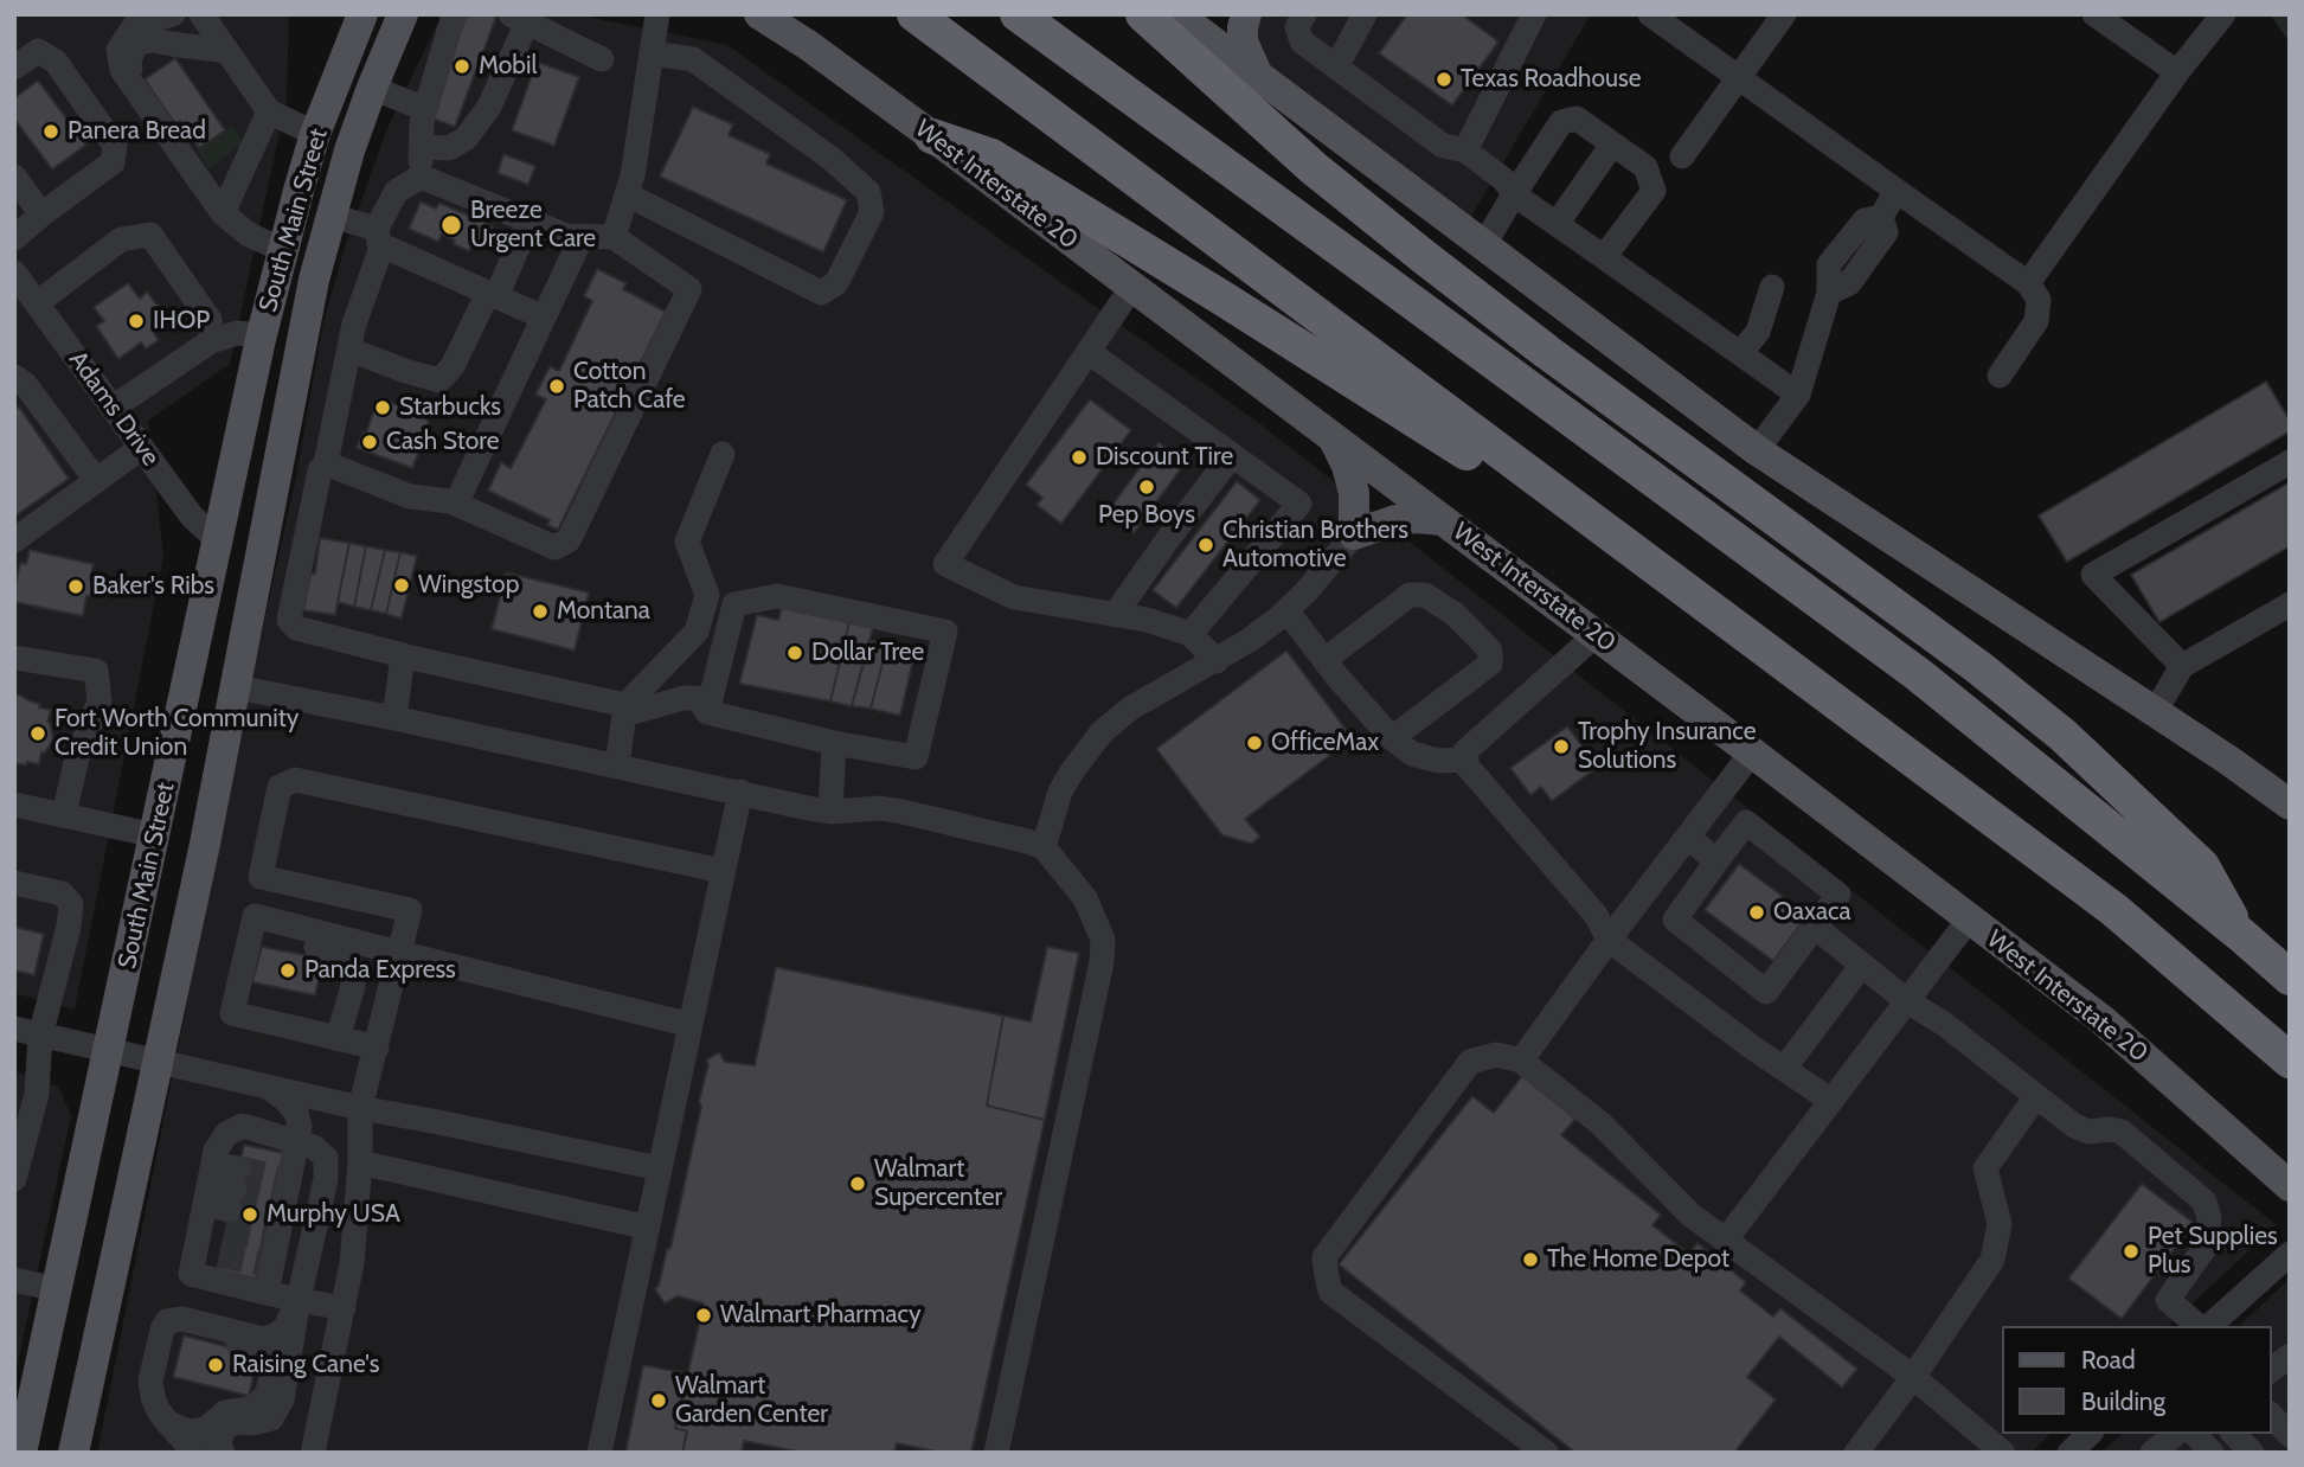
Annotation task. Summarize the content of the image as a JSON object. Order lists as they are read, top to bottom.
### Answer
{
  "streets": {
    "main road": ["West Interstate 20", "South Main Street"],
    "street": ["Adams Drive"]
  },
  "crossings": [
    ["South Main Street", "Adams Drive"]
  ],
  "places": [
    "Mobil",
    "Texas Roadhouse",
    "Panera Bread",
    "Breeze Urgent Care",
    "IHOP",
    "Cotton Patch Cafe",
    "Starbucks",
    "Cash Store",
    "Discount Tire",
    "Pep Boys",
    "Christian Brothers Automotive",
    "Wingstop",
    "Baker's Ribs",
    "Montana",
    "Dollar Tree",
    "Fort Worth Community Credit Union",
    "OfficeMax",
    "Trophy Insurance Solutions",
    "Oaxaca",
    "Panda Express",
    "Walmart Supercenter",
    "Murphy USA",
    "Pet Supplies Plus",
    "The Home Depot",
    "Walmart Pharmacy",
    "Raising Cane's",
    "Walmart Garden Center"
  ],
  "legend": ["Road", "Building"]
}
